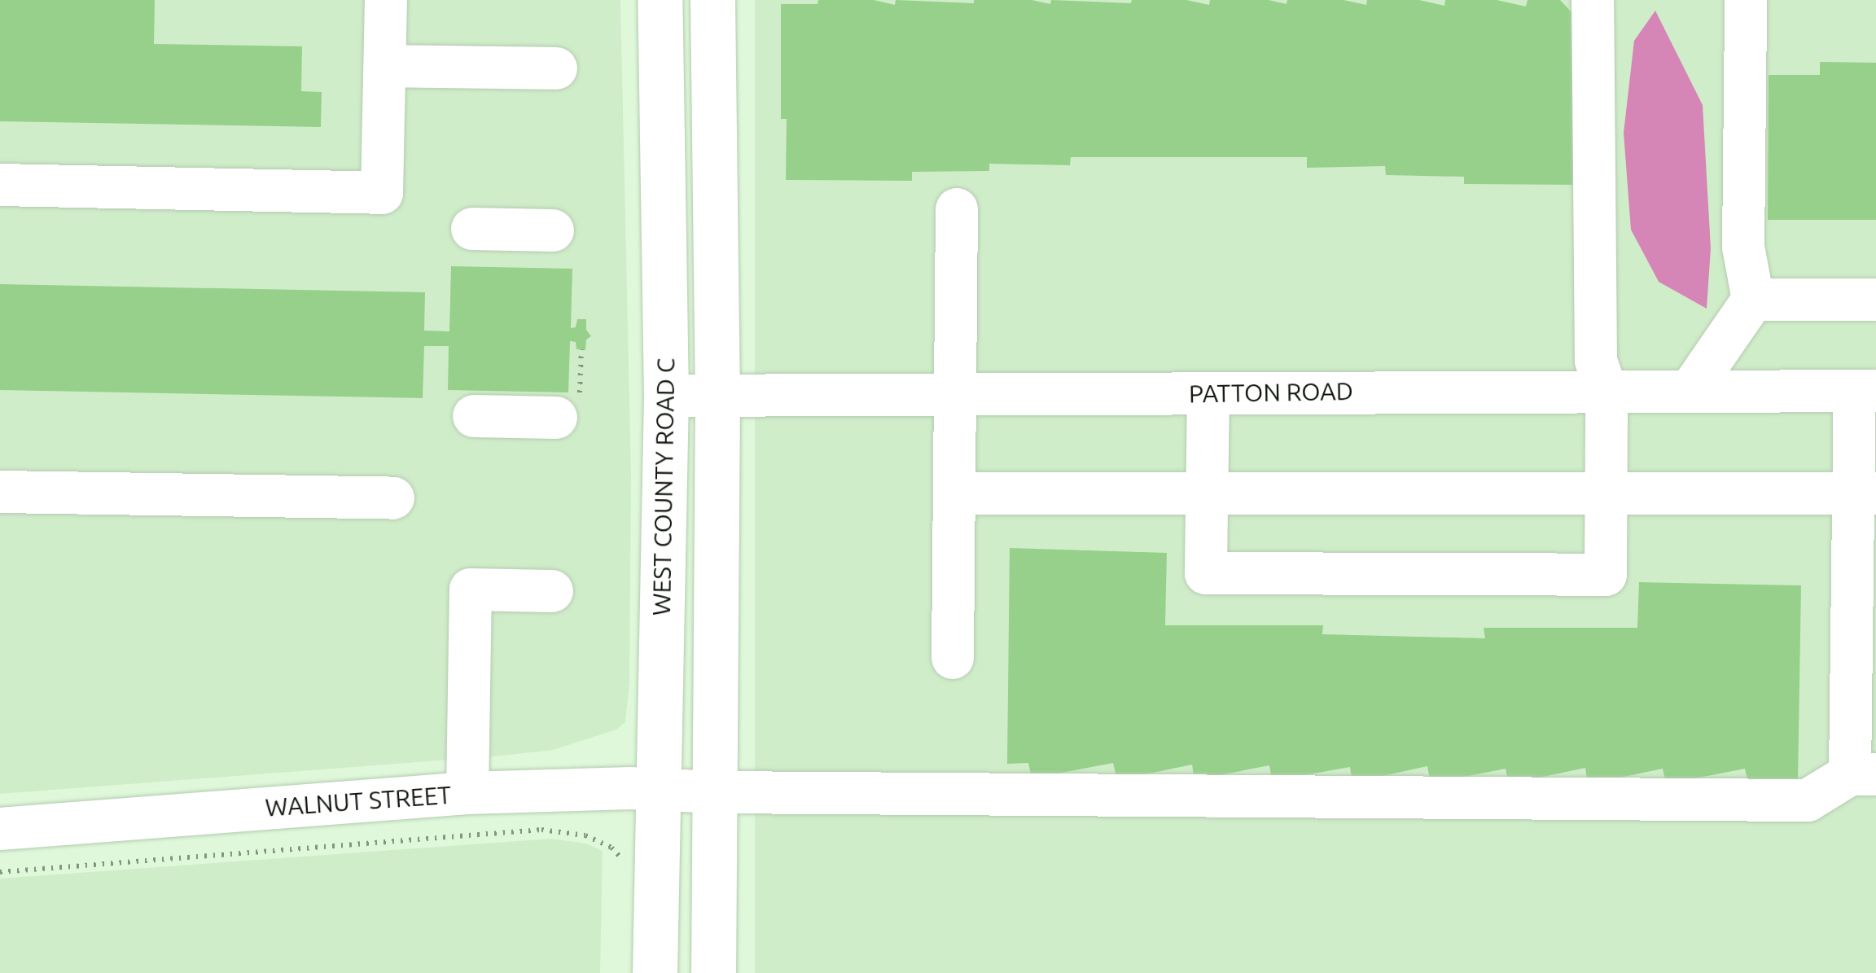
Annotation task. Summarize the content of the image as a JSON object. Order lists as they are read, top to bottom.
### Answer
{
  "streets": {
    "main road": ["WEST COUNTY ROAD C"],
    "street": ["PATTON ROAD", "WALNUT STREET"]
  },
  "crossings": [
    ["PATTON ROAD", "WEST COUNTY ROAD C"],
    ["WEST COUNTY ROAD C", "WALNUT STREET"]
  ]
}
